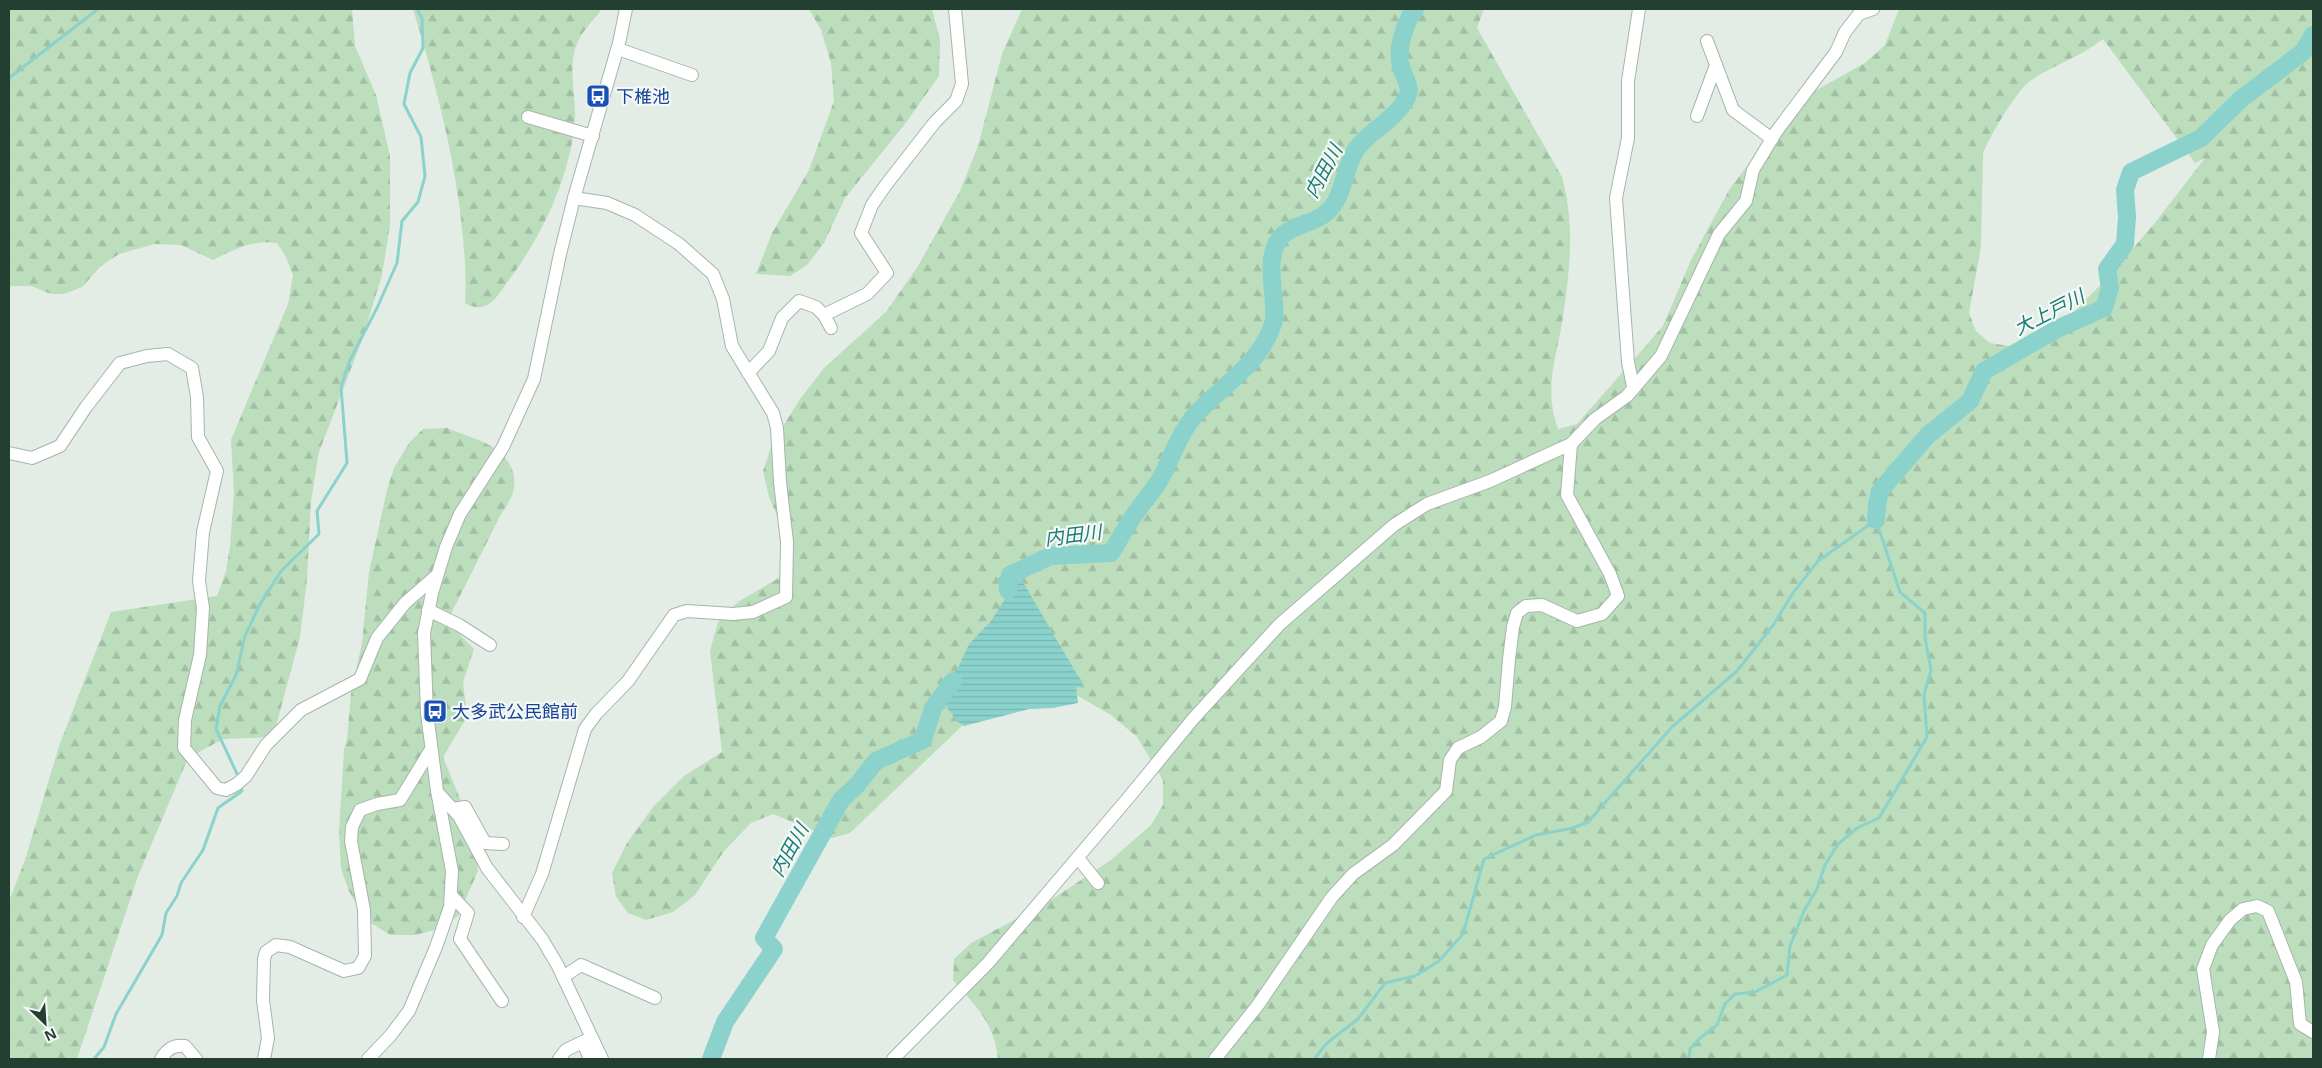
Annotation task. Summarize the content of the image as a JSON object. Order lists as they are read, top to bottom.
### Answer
{
  "water": ["内田川", "大上戸川"],
  "places": {
    "bus stop": ["下椎池", "大多武公民館前"]
  },
  "north": "bottom right"
}
